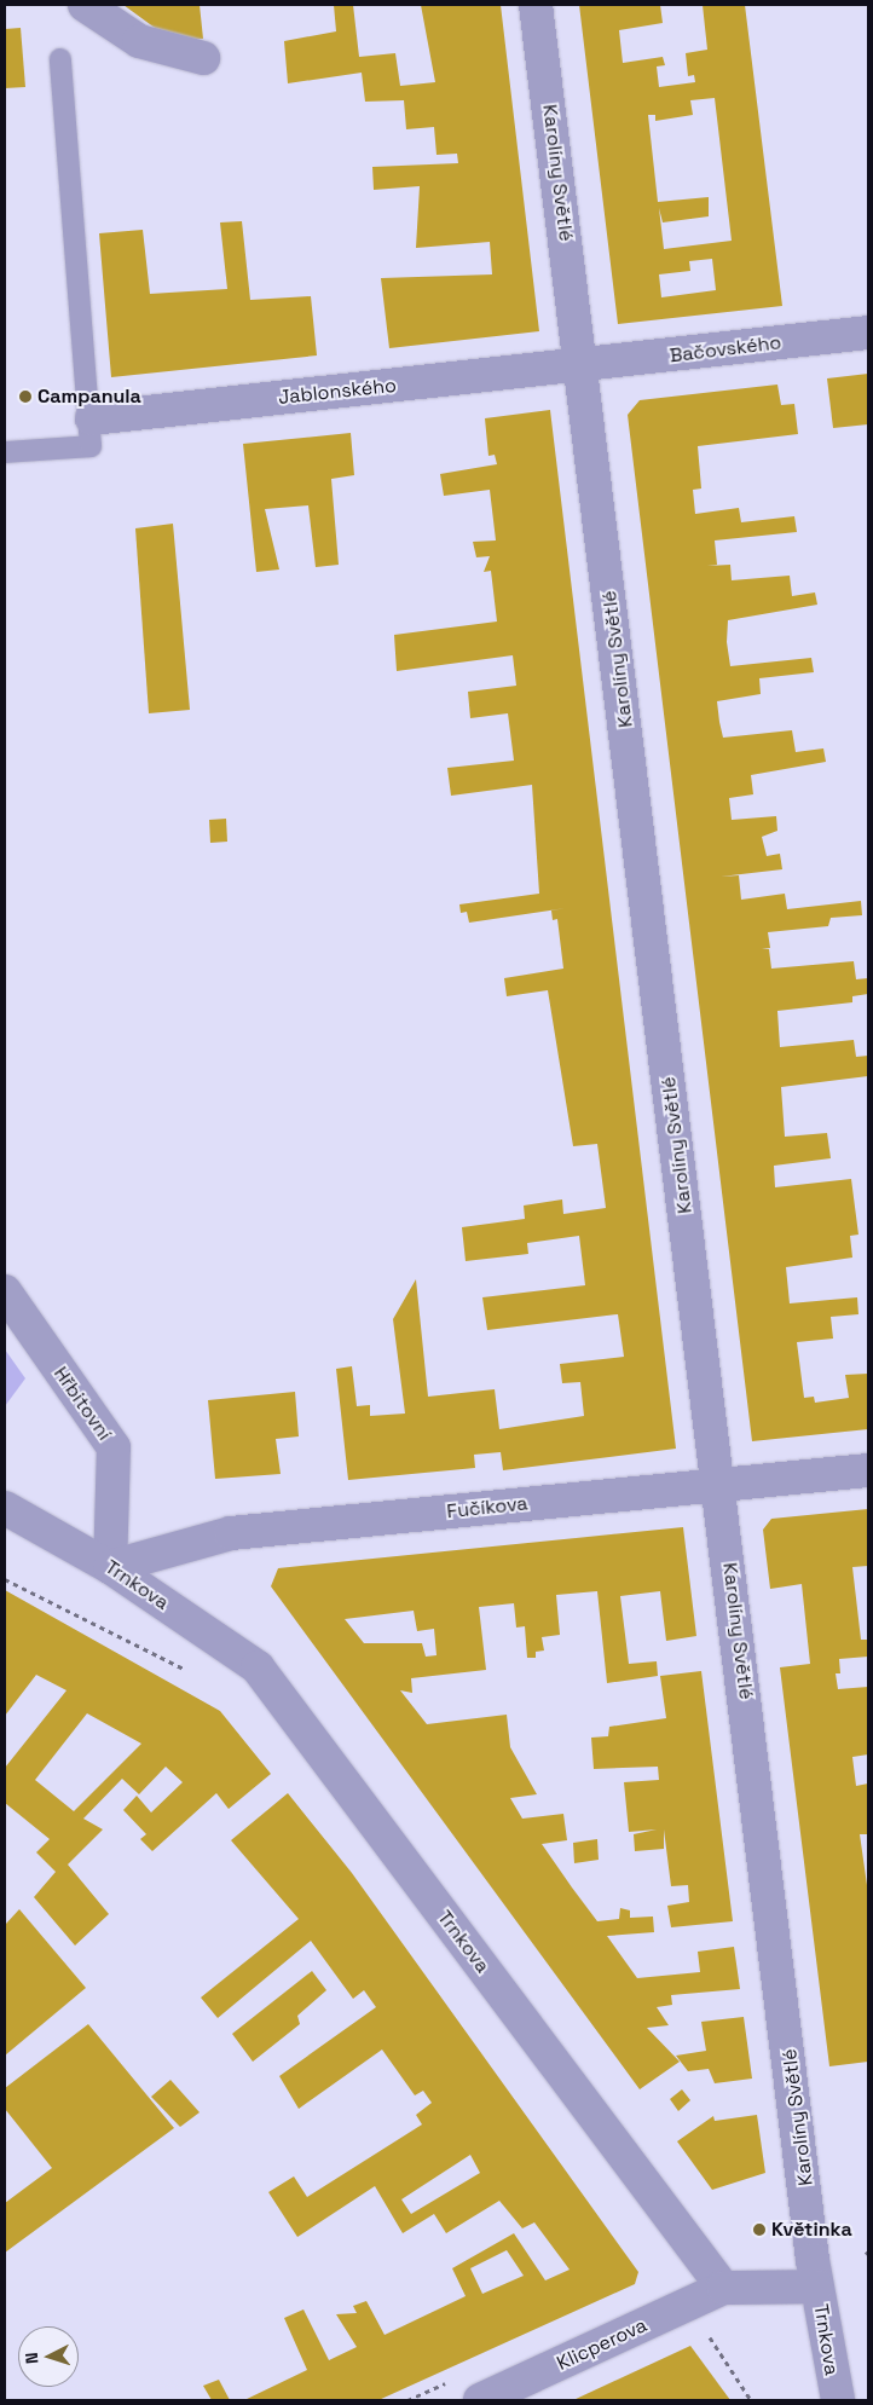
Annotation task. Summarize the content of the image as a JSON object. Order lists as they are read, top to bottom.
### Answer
{
  "streets": {
    "street": [
      "Karolíny Světlé",
      "Bačovského",
      "Jablonského",
      "Hřbitovní",
      "Fučíkova",
      "Trnkova",
      "Klicperova"
    ]
  },
  "crossings": [
    ["Karolíny Světlé", "Bačovského"],
    ["Karolíny Světlé", "Jablonského"],
    ["Karolíny Světlé", "Fučíkova"],
    ["Karolíny Světlé", "Trnkova"],
    ["Bačovského", "Jablonského"],
    ["Hřbitovní", "Fučíkova"],
    ["Hřbitovní", "Trnkova"],
    ["Fučíkova", "Trnkova"],
    ["Trnkova", "Klicperova"]
  ],
  "places": ["Campanula", "Květinka"],
  "north": "left"
}
